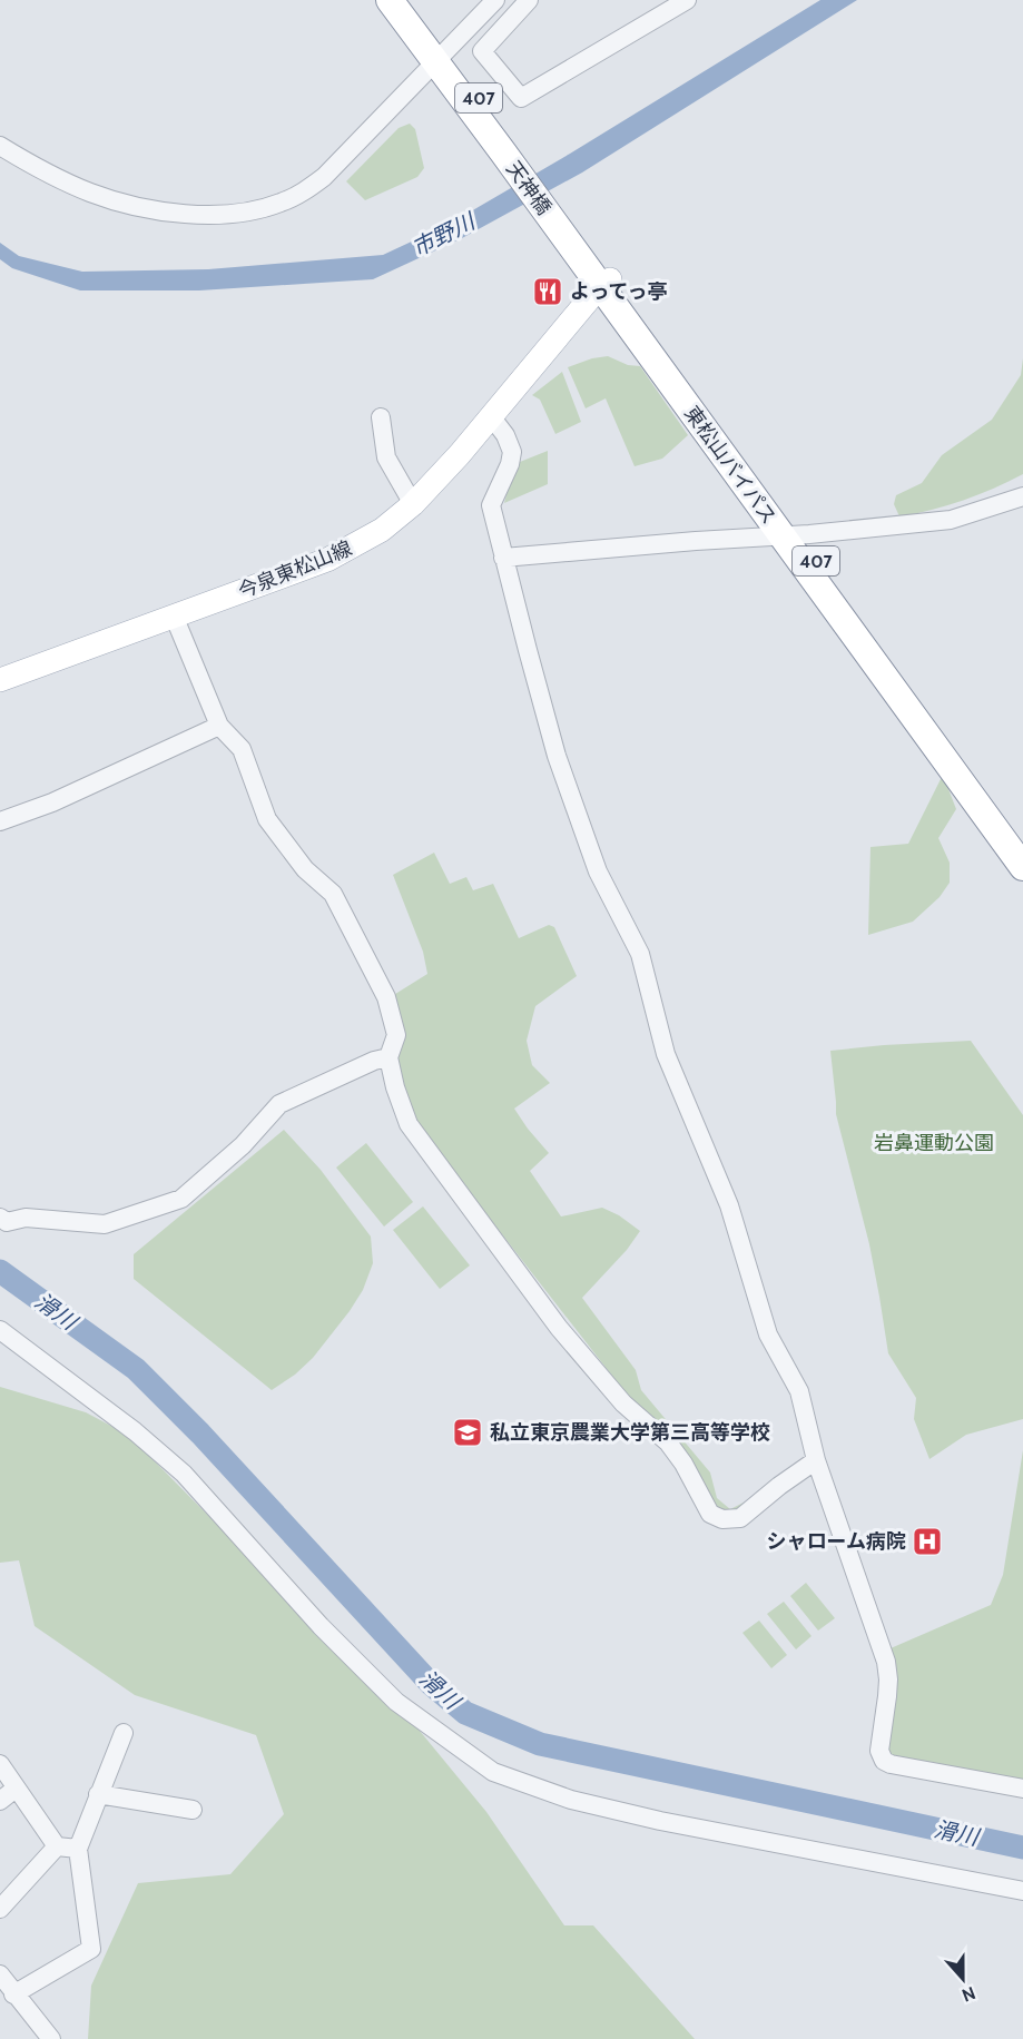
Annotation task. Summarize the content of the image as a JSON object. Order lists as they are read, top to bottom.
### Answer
{
  "streets": {
    "highway": ["407", "天神橋", "東松山バイパス"],
    "main road": ["今泉東松山線"]
  },
  "crossings": [
    ["407", "天神橋"],
    ["天神橋", "東松山バイパス"],
    ["東松山バイパス", "今泉東松山線"]
  ],
  "water": ["市野川", "滑川"],
  "parks": ["岩鼻運動公園"],
  "places": {
    "restaurant": ["よってっ亭"],
    "school or university": ["私立東京農業大学第三高等学校"],
    "hospital": ["シャローム病院"]
  },
  "north": "bottom"
}
